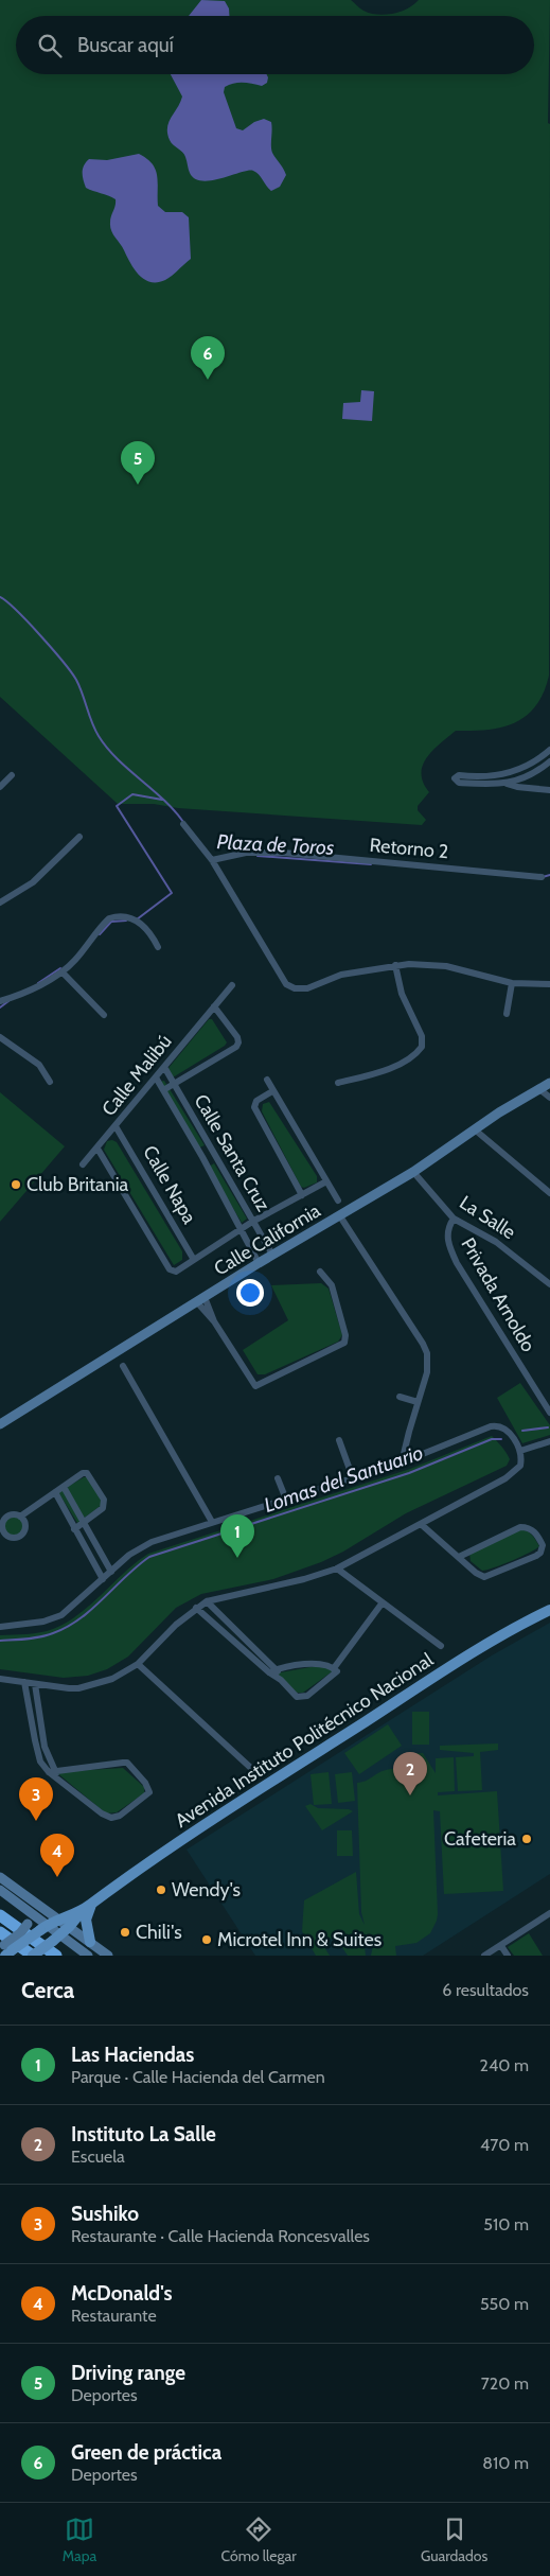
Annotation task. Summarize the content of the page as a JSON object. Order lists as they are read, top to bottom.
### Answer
{
  "streets": {
    "main road": ["Calle California", "Avenida Instituto Politécnico Nacional"],
    "street": [
      "Retorno 2",
      "Calle Malibú",
      "Calle Santa Cruz",
      "Calle Napa",
      "La Salle",
      "Privada Arnoldo"
    ]
  },
  "crossings": [
    ["Calle Malibú", "Calle Santa Cruz"],
    ["Calle Malibú", "Calle Napa"],
    ["Calle Santa Cruz", "Calle California"],
    ["La Salle", "Calle California"],
    ["La Salle", "Privada Arnoldo"]
  ],
  "water": ["Plaza de Toros", "Lomas del Santuario"],
  "places": [
    "Club Britania",
    "Cafeteria",
    "Wendy's",
    "Chili's",
    "Microtel Inn & Suites"
  ],
  "page": {
    "search": "Buscar aquí",
    "pins": [
      "6",
      "5",
      "1",
      "2",
      "3",
      "4"
    ],
    "heading": ["Cerca", "6 resultados"],
    "list": [
      {
        "mark": "1",
        "name": "Las Haciendas",
        "note": "Parque · Calle Hacienda del Carmen",
        "value": "240 m"
      },
      {
        "mark": "2",
        "name": "Instituto La Salle",
        "note": "Escuela",
        "value": "470 m"
      },
      {
        "mark": "3",
        "name": "Sushiko",
        "note": "Restaurante · Calle Hacienda Roncesvalles",
        "value": "510 m"
      },
      {
        "mark": "4",
        "name": "McDonald's",
        "note": "Restaurante",
        "value": "550 m"
      },
      {
        "mark": "5",
        "name": "Driving range",
        "note": "Deportes",
        "value": "720 m"
      },
      {
        "mark": "6",
        "name": "Green de práctica",
        "note": "Deportes",
        "value": "810 m"
      }
    ],
    "nav": ["Mapa", "Cómo llegar", "Guardados"]
  }
}
